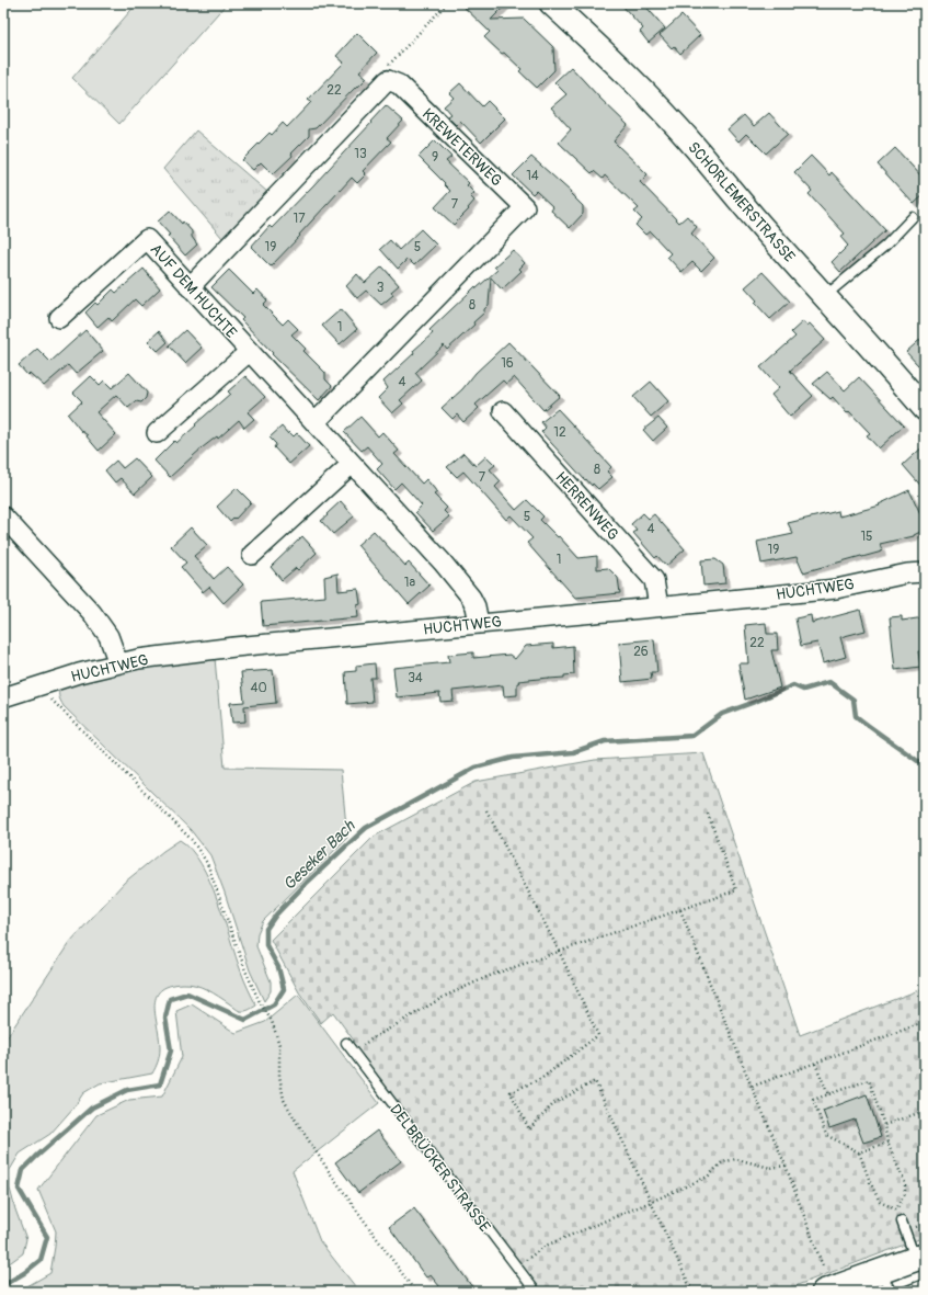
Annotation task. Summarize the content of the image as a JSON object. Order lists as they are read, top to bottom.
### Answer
{
  "streets": {
    "street": [
      "KREWETERWEG",
      "SCHORLEMERSTRASSE",
      "AUF DEM HUCHTE",
      "HERRENWEG",
      "HUCHTWEG"
    ],
    "lane": ["DELBRÜCKER STRASSE"]
  },
  "crossings": [
    ["KREWETERWEG", "AUF DEM HUCHTE"],
    ["AUF DEM HUCHTE", "HUCHTWEG"],
    ["HERRENWEG", "HUCHTWEG"]
  ],
  "water": ["Geseker Bach"],
  "house_numbers": [
    "22",
    "13",
    "9",
    "14",
    "7",
    "17",
    "19",
    "5",
    "3",
    "8",
    "1",
    "16",
    "4",
    "12",
    "8",
    "7",
    "5",
    "4",
    "15",
    "19",
    "1",
    "1a",
    "22",
    "26",
    "34",
    "40"
  ]
}
